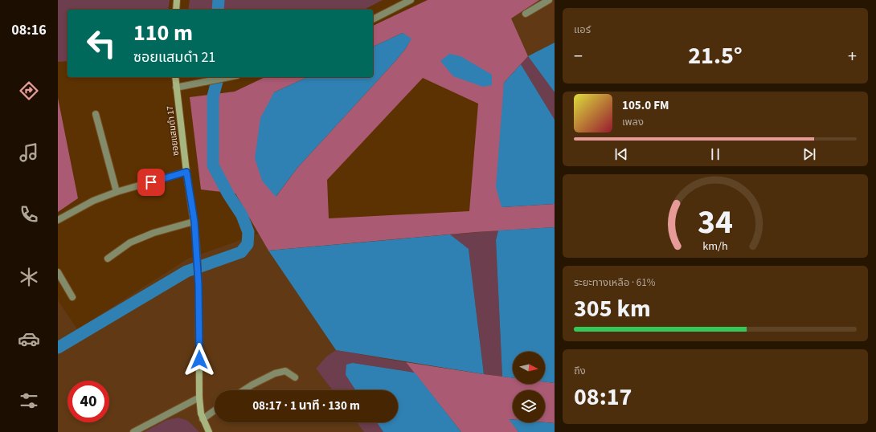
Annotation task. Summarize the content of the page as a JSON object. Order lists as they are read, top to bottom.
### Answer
{
  "streets": {
    "street": ["ซอยแสมดำ 17"]
  },
  "north": "right",
  "page": {
    "tabs": "08:16",
    "tile": [
      "แอร์",
      ["ระยะทางเหลือ · 61%", "305 km"],
      ["ถึง", "08:17"]
    ],
    "turn": ["110 m", "ซอยแสมดำ 21"],
    "heat": ["−", "21.5°", "+"],
    "song": ["105.0 FM", "เพลง"],
    "limit": "40",
    "trip": "08:17 · 1 นาที · 130 m",
    "gauge": ["34", "km/h"]
  }
}
